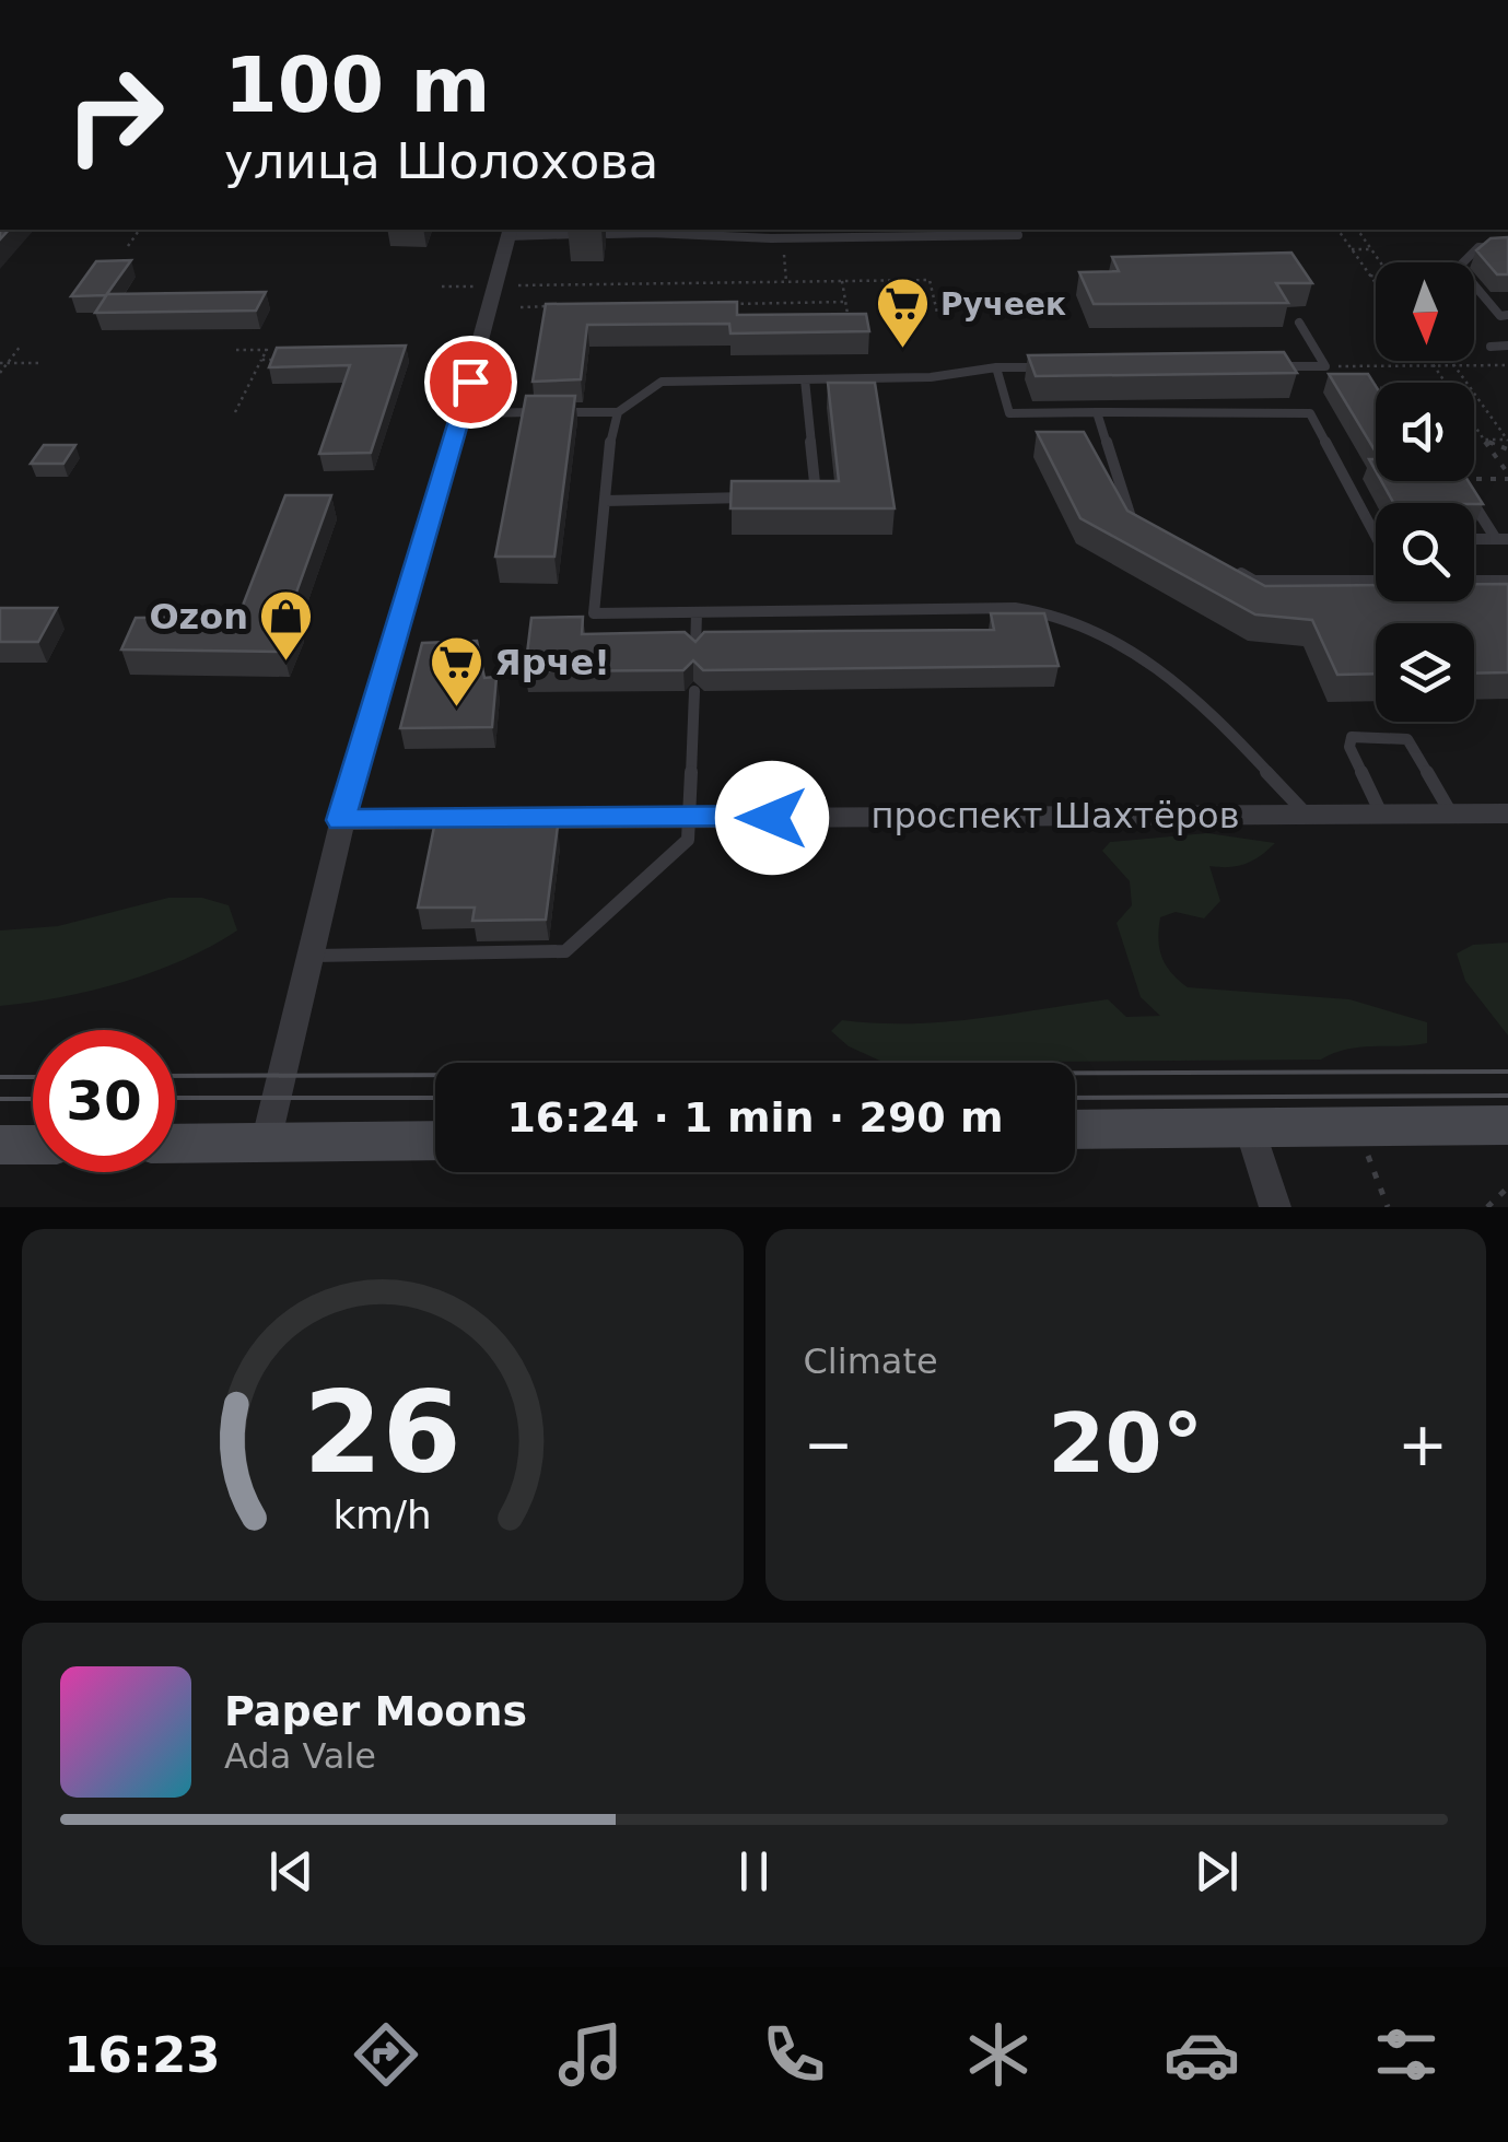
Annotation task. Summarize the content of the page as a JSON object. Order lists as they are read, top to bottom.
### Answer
{
  "streets": {
    "street": ["проспект Шахтёров"]
  },
  "places": {
    "supermarket": ["Ручеек", "Ярче!"],
    "shop": ["Ozon"]
  },
  "north": "bottom",
  "page": {
    "turn": ["100 m", "улица Шолохова"],
    "limit": "30",
    "trip": "16:24 · 1 min · 290 m",
    "tile": "Climate",
    "heat": ["−", "20°", "+"],
    "song": ["Paper Moons", "Ada Vale"],
    "tabs": "16:23",
    "gauge": ["26", "km/h"]
  }
}
